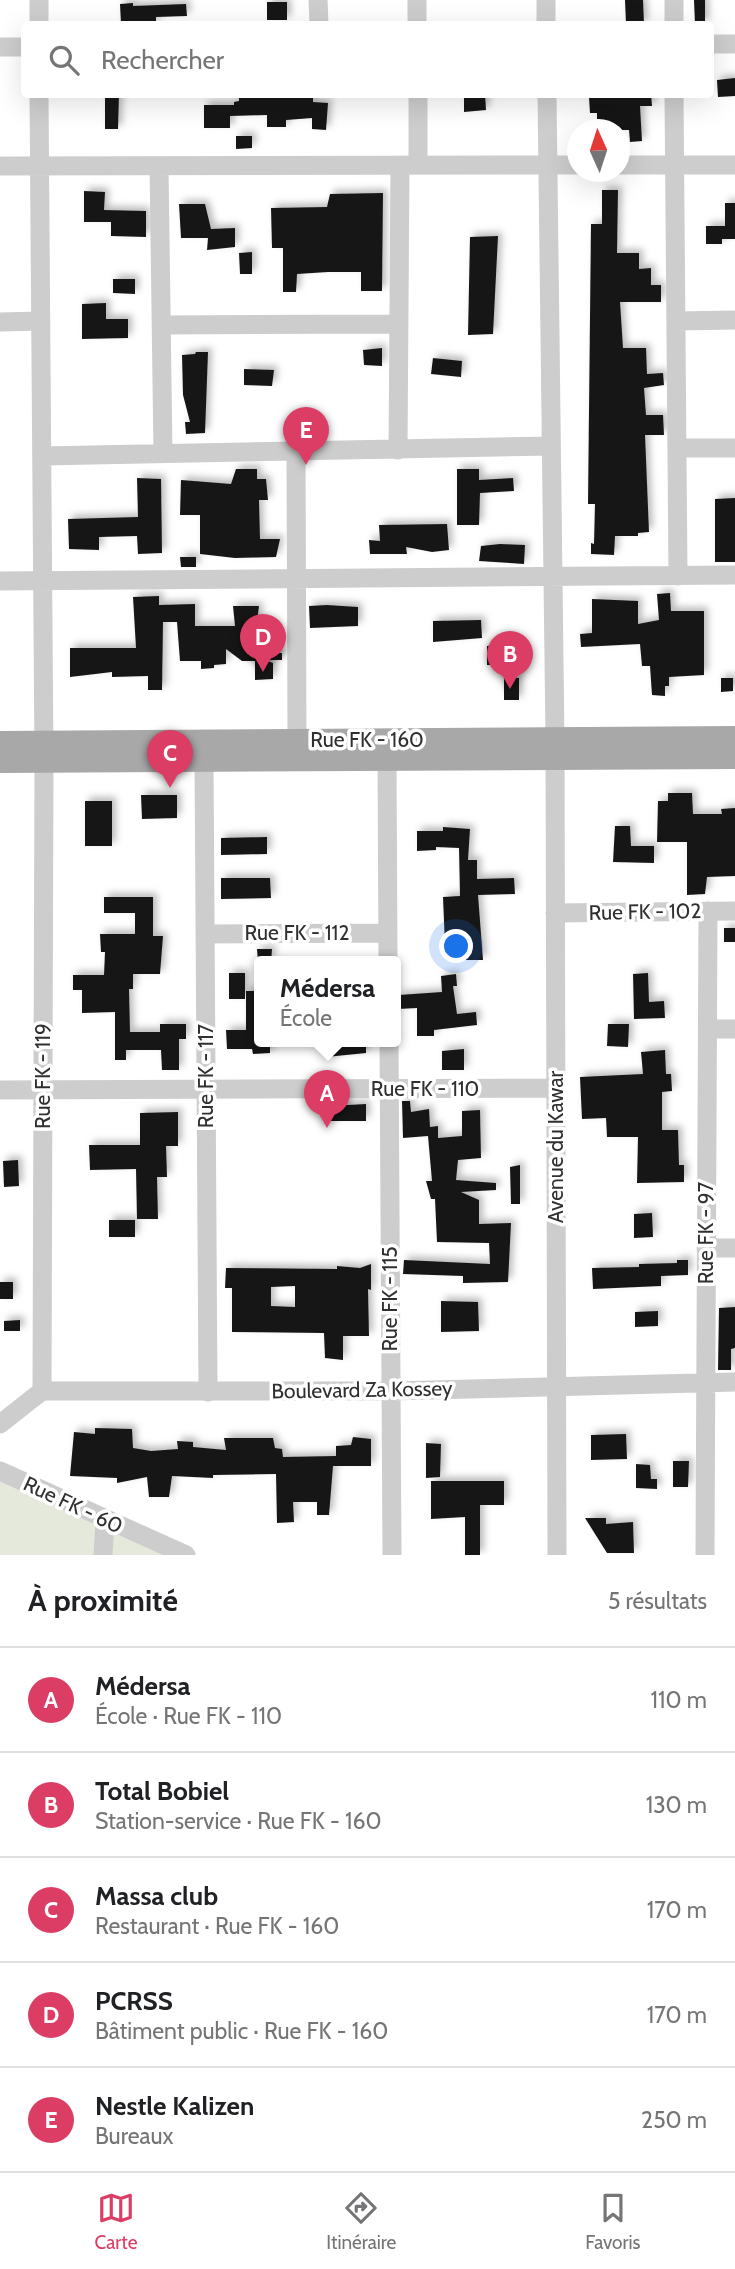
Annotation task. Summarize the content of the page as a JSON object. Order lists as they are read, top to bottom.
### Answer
{
  "streets": {
    "main road": ["Rue FK - 160"],
    "street": [
      "Rue FK - 102",
      "Rue FK - 112",
      "Rue FK - 119",
      "Rue FK - 117",
      "Rue FK - 110",
      "Avenue du Kawar",
      "Rue FK - 97",
      "Rue FK - 115",
      "Boulevard Za Kossey",
      "Rue FK - 60"
    ]
  },
  "crossings": [
    ["Rue FK - 160", "Rue FK - 119"],
    ["Rue FK - 160", "Rue FK - 117"],
    ["Rue FK - 160", "Avenue du Kawar"],
    ["Rue FK - 102", "Avenue du Kawar"],
    ["Rue FK - 102", "Rue FK - 97"],
    ["Rue FK - 112", "Rue FK - 117"],
    ["Rue FK - 119", "Rue FK - 110"],
    ["Rue FK - 119", "Boulevard Za Kossey"],
    ["Rue FK - 117", "Rue FK - 110"],
    ["Rue FK - 117", "Boulevard Za Kossey"],
    ["Rue FK - 110", "Avenue du Kawar"],
    ["Rue FK - 110", "Rue FK - 115"],
    ["Avenue du Kawar", "Boulevard Za Kossey"],
    ["Rue FK - 97", "Boulevard Za Kossey"],
    ["Rue FK - 115", "Boulevard Za Kossey"]
  ],
  "north": "top",
  "page": {
    "search": "Rechercher",
    "pins": [
      "E",
      "D",
      "B",
      "C",
      "A"
    ],
    "popup": ["Médersa", "École"],
    "heading": ["À proximité", "5 résultats"],
    "list": [
      {
        "mark": "A",
        "name": "Médersa",
        "note": "École · Rue FK - 110",
        "value": "110 m"
      },
      {
        "mark": "B",
        "name": "Total Bobiel",
        "note": "Station-service · Rue FK - 160",
        "value": "130 m"
      },
      {
        "mark": "C",
        "name": "Massa club",
        "note": "Restaurant · Rue FK - 160",
        "value": "170 m"
      },
      {
        "mark": "D",
        "name": "PCRSS",
        "note": "Bâtiment public · Rue FK - 160",
        "value": "170 m"
      },
      {
        "mark": "E",
        "name": "Nestle Kalizen",
        "note": "Bureaux",
        "value": "250 m"
      }
    ],
    "nav": ["Carte", "Itinéraire", "Favoris"]
  }
}
